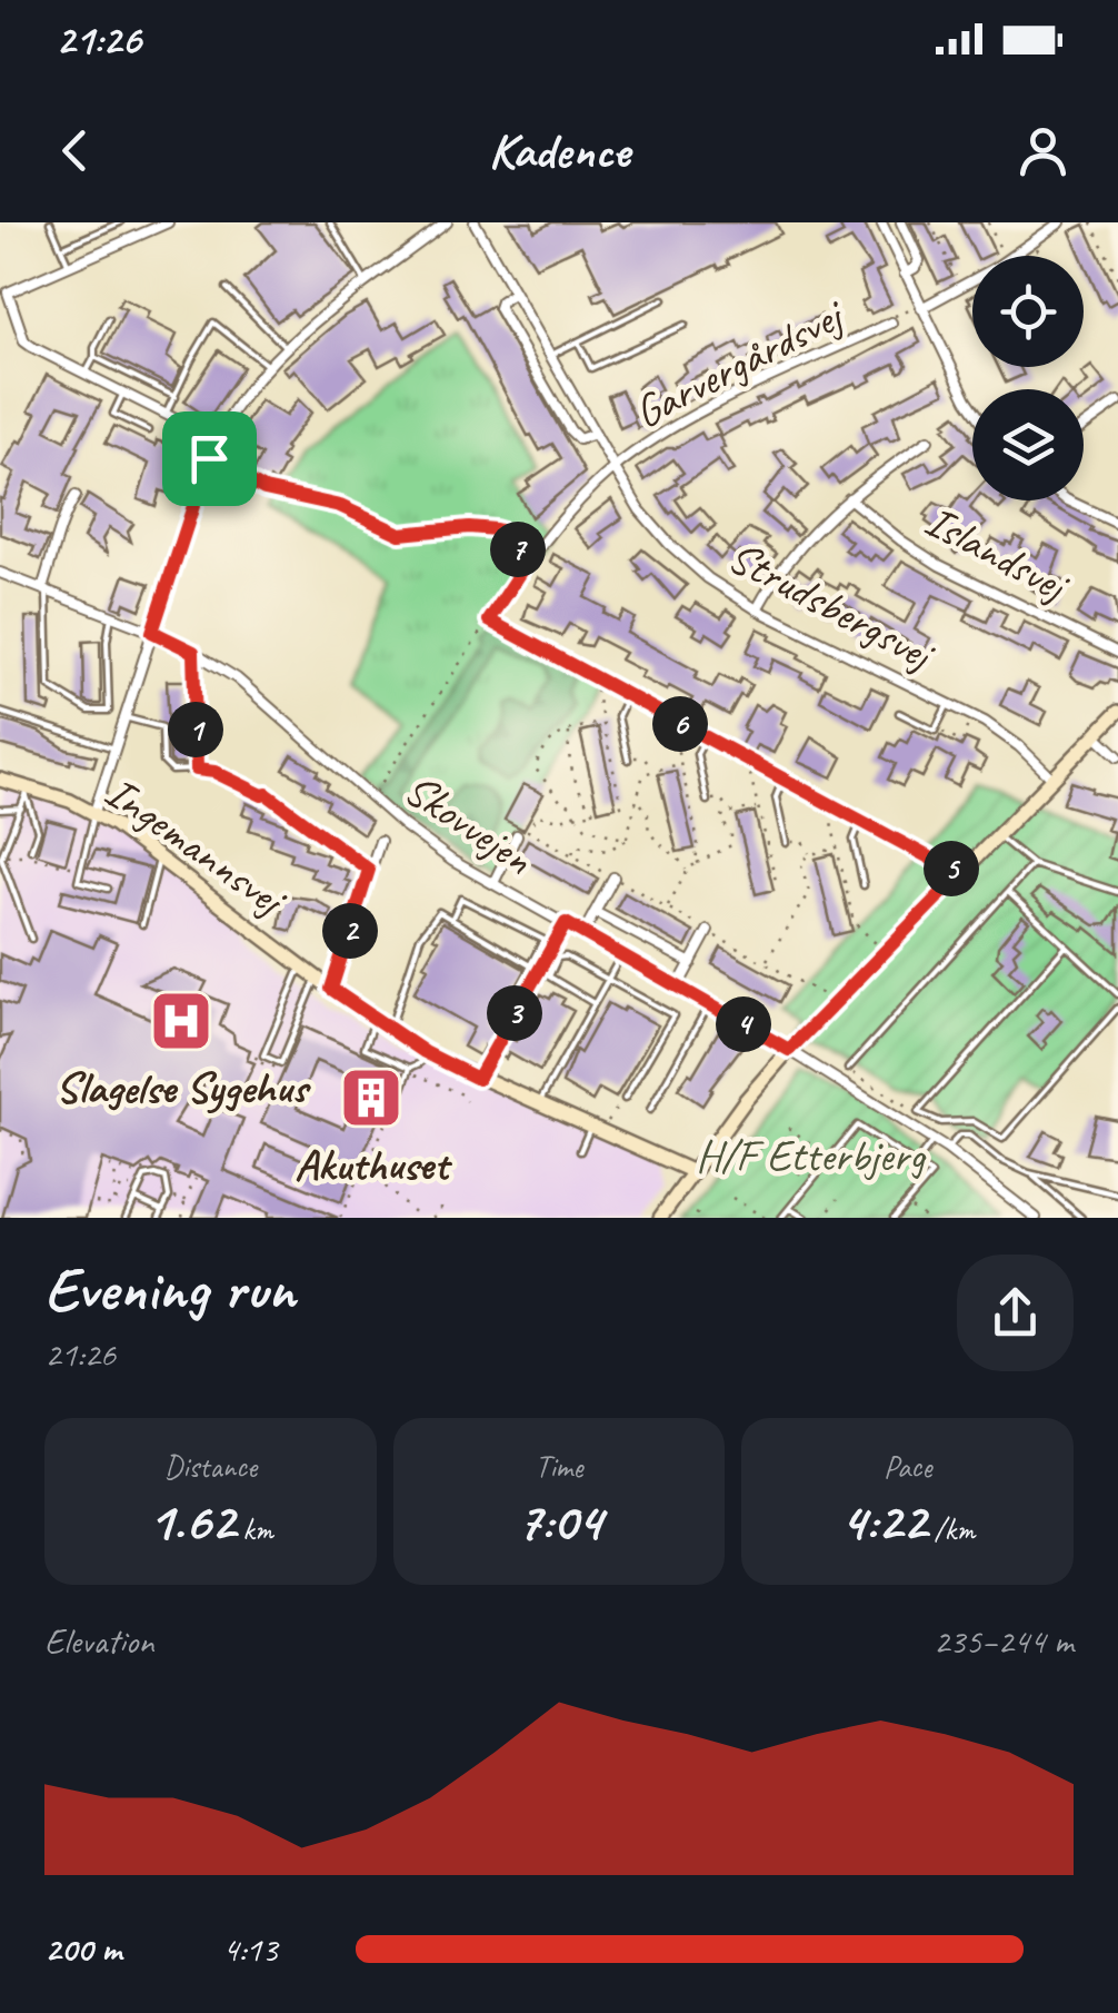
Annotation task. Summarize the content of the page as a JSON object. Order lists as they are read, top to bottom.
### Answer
{
  "streets": {
    "street": [
      "Garvergårdsvej",
      "Islandsvej",
      "Strudsbergsvej",
      "Skovvejen",
      "Ingemannsvej"
    ]
  },
  "crossings": [
    ["Garvergårdsvej", "Strudsbergsvej"]
  ],
  "parks": ["H/F Etterbjerg"],
  "places": {
    "hospital": ["Slagelse Sygehus"],
    "building": ["Akuthuset"]
  },
  "page": {
    "status": "21:26",
    "header": "Kadence",
    "pins": [
      "7",
      "6",
      "1",
      "5",
      "2",
      "3",
      "4"
    ],
    "heading": ["Evening run", "21:26"],
    "stats": [
      ["Distance", "1.62 km"],
      ["Time", "7:04"],
      ["Pace", "4:22 /km"]
    ],
    "chart": ["Elevation", "235–244 m"],
    "list": [
      {
        "name": "200 m",
        "note": "4:13"
      }
    ]
  }
}
